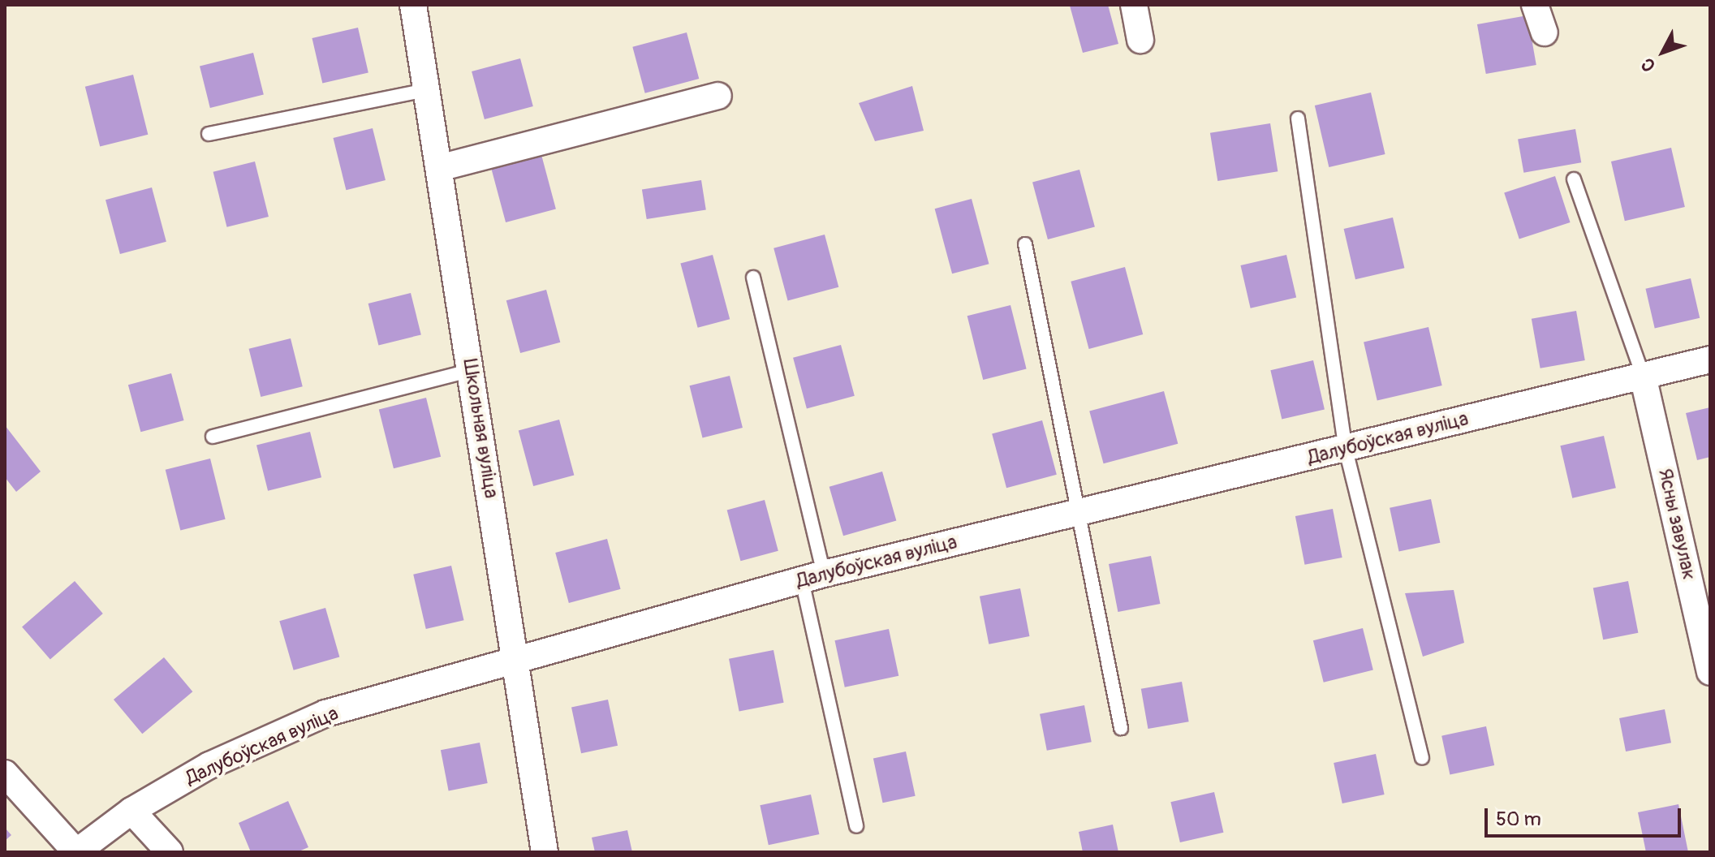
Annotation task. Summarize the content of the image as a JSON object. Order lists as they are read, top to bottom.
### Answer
{
  "streets": {
    "street": ["Школьная вуліца", "Далубоўская вуліца", "Ясны завулак"]
  },
  "crossings": [
    ["Школьная вуліца", "Далубоўская вуліца"],
    ["Далубоўская вуліца", "Ясны завулак"]
  ],
  "scale_bar": "50 m",
  "north": "bottom left"
}
